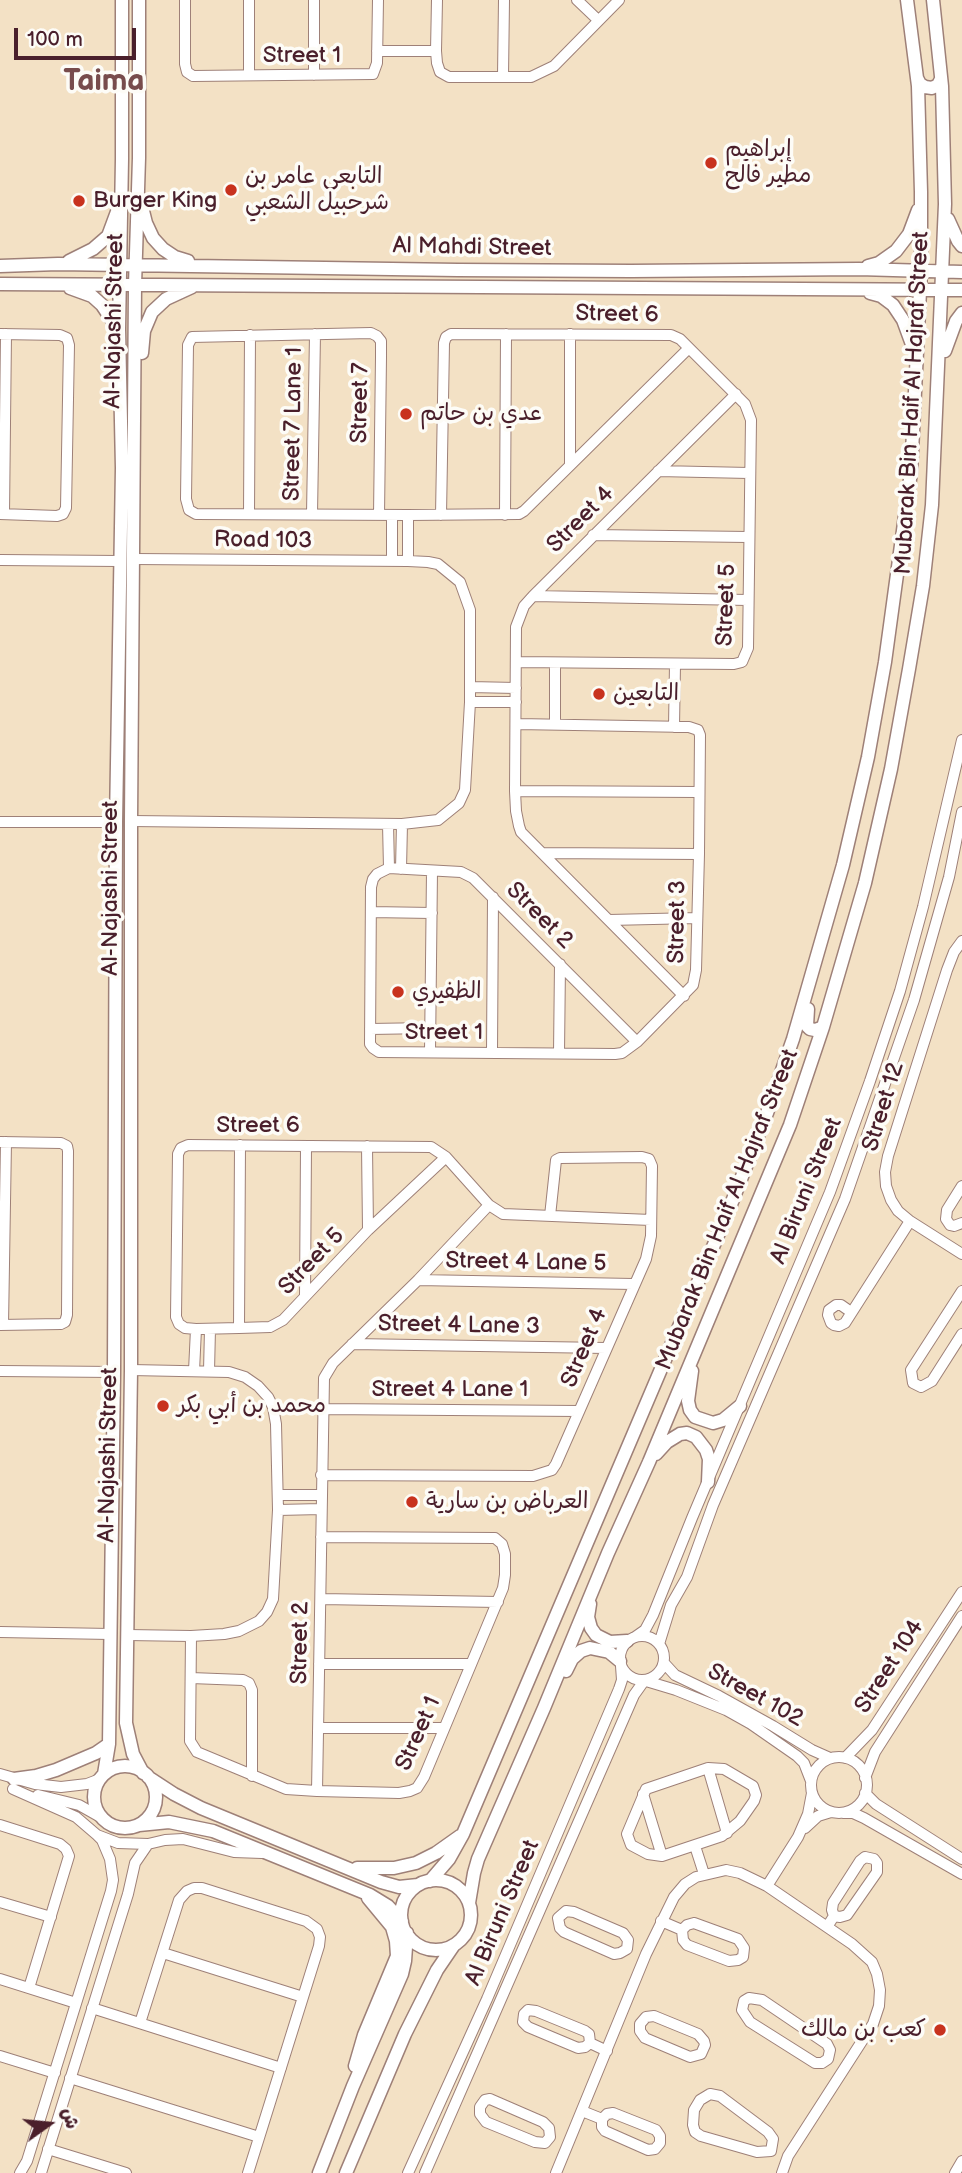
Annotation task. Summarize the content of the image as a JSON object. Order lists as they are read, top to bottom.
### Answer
{
  "streets": {
    "main road": ["Al Mahdi Street", "Al-Najashi Street", "Mubarak Bin Haif Al Hajraf Street"],
    "street": [
      "Street 1",
      "Street 6",
      "Street 7",
      "Street 7 Lane 1",
      "Street 4",
      "Road 103",
      "Street 5",
      "Street 2",
      "Street 3",
      "Street 12",
      "Al Biruni Street",
      "Street 4 Lane 5",
      "Street 4 Lane 3",
      "Street 4 Lane 1",
      "Street 104",
      "Street 102"
    ]
  },
  "crossings": [
    ["Street 1", "Street 2"],
    ["Street 1", "Street 3"],
    ["Al Mahdi Street", "Al-Najashi Street"],
    ["Al Mahdi Street", "Mubarak Bin Haif Al Hajraf Street"],
    ["Street 6", "Street 5"],
    ["Al-Najashi Street", "Road 103"],
    ["Street 7", "Street 7 Lane 1"],
    ["Street 4", "Street 5"],
    ["Street 4", "Street 3"],
    ["Street 4", "Street 4 Lane 5"],
    ["Street 4", "Street 4 Lane 3"],
    ["Street 4", "Street 4 Lane 1"],
    ["Al Biruni Street", "Street 102"],
    ["Street 104", "Street 102"]
  ],
  "districts": ["Taima"],
  "places": [
    "إبراهيم مطير فالح",
    "التابعي عامر بن شرحبيل الشعبي",
    "Burger King",
    "عدي بن حاتم",
    "التابعين",
    "الظفيري",
    "محمد بن أبي بكر",
    "العرباض بن سارية",
    "كعب بن مالك"
  ],
  "scale_bar": "100 m",
  "north": "right"
}
